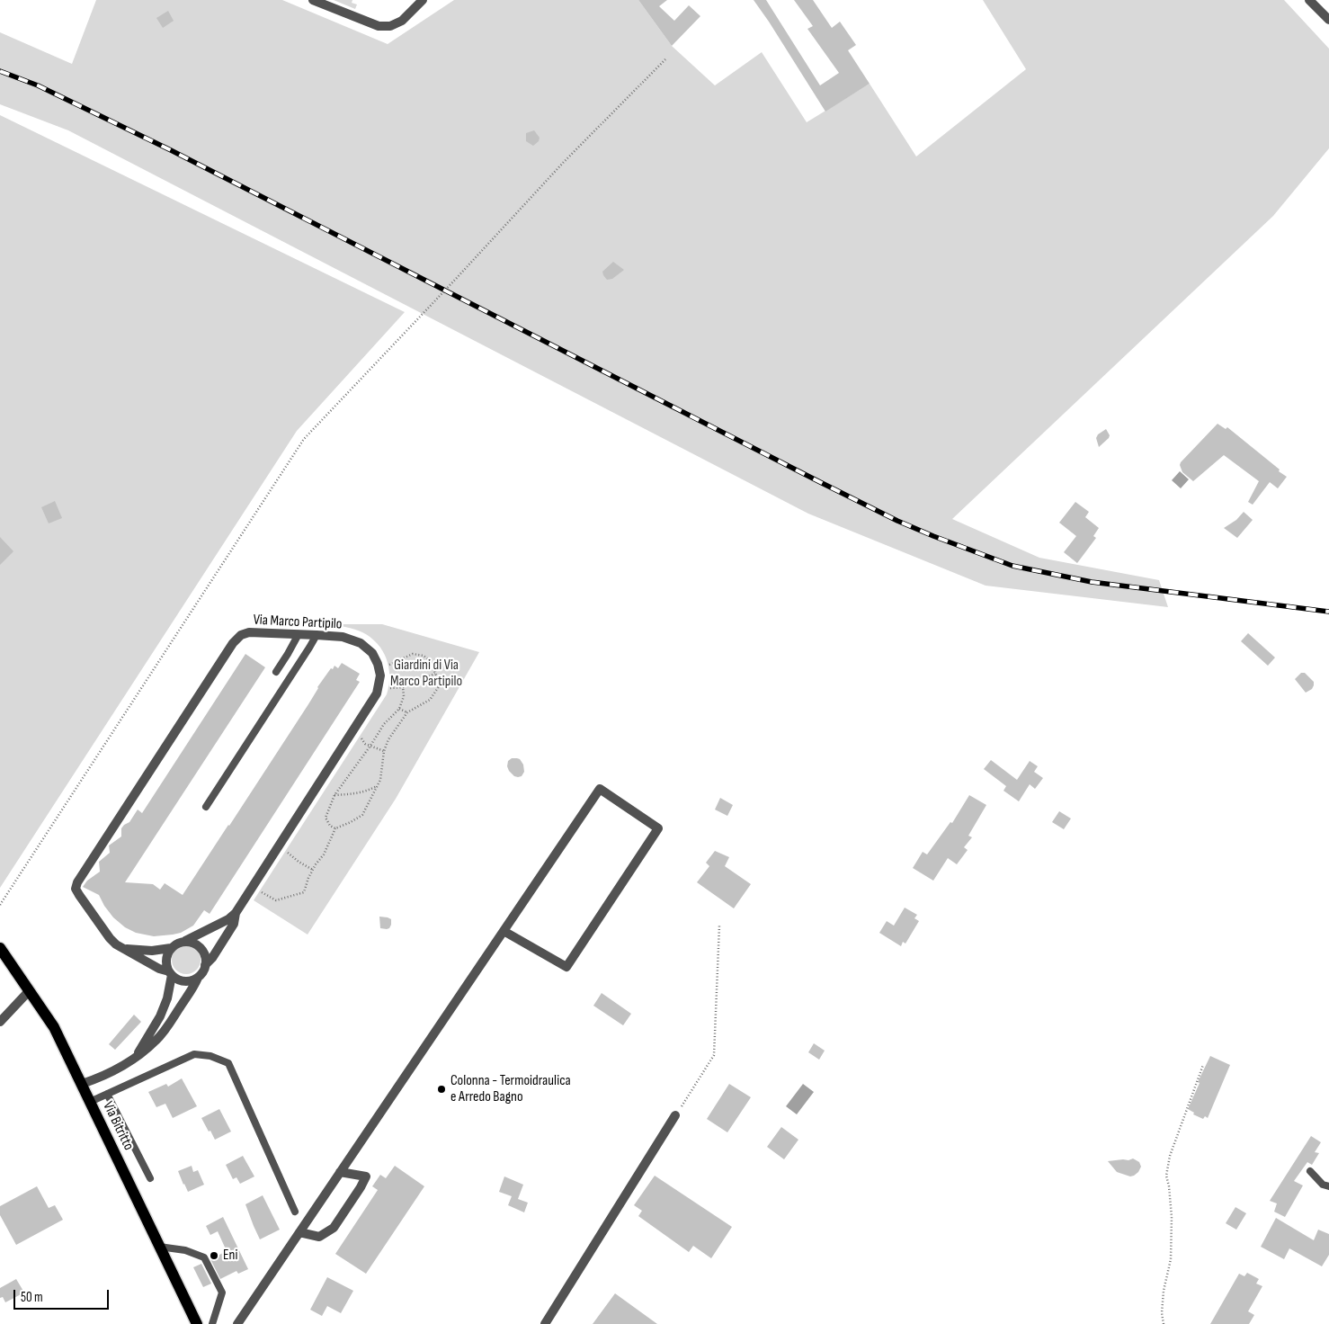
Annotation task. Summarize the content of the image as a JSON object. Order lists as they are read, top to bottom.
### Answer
{
  "streets": {
    "main road": ["Via Bitritto"],
    "street": ["Via Marco Partipilo"]
  },
  "parks": ["Giardini di Via Marco Partipilo"],
  "places": ["Colonna - Termoidraulica e Arredo Bagno", "Eni"],
  "scale_bar": "50 m"
}
